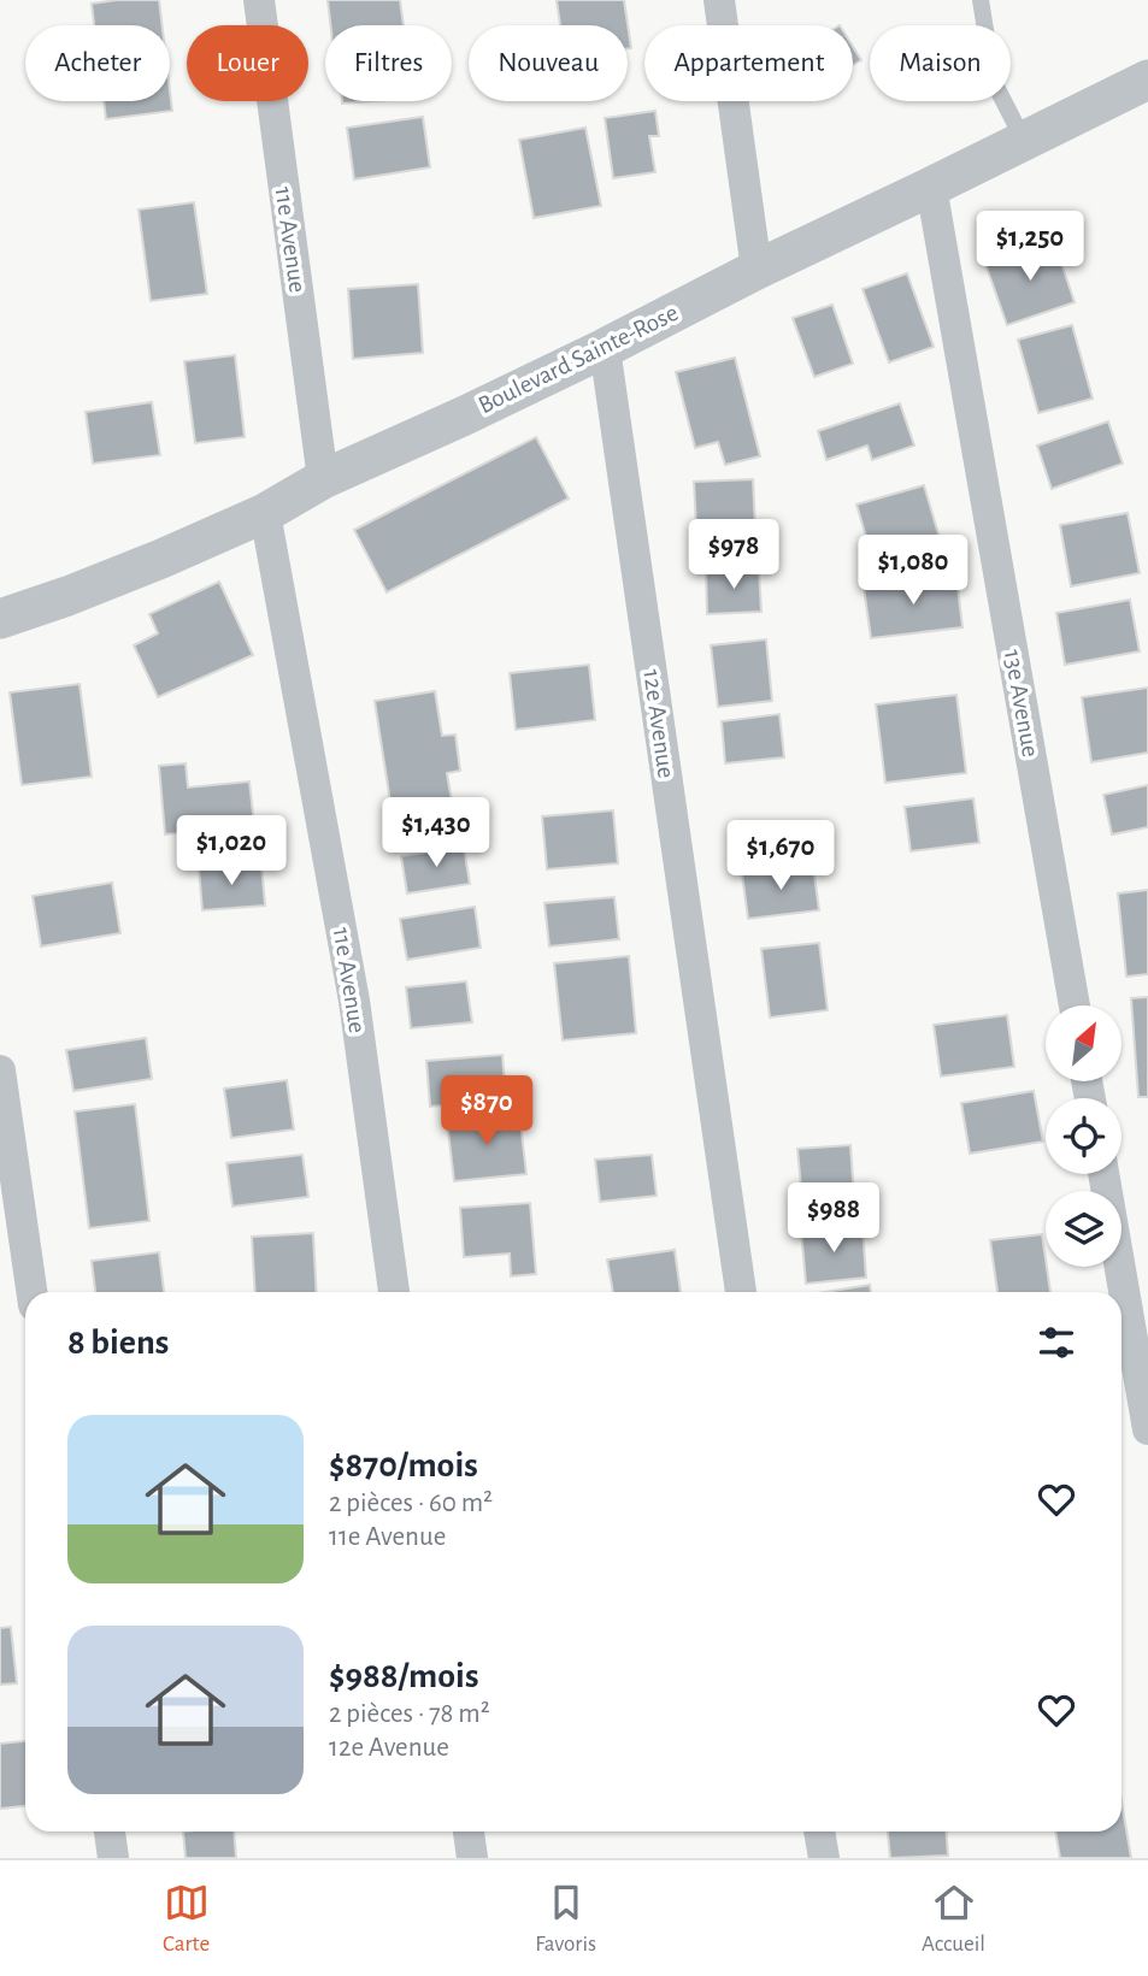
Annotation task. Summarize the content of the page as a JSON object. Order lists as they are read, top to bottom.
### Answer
{
  "streets": {
    "street": [
      "11e Avenue",
      "Boulevard Sainte-Rose",
      "13e Avenue",
      "12e Avenue"
    ]
  },
  "crossings": [
    ["11e Avenue", "Boulevard Sainte-Rose"],
    ["Boulevard Sainte-Rose", "13e Avenue"],
    ["Boulevard Sainte-Rose", "12e Avenue"]
  ],
  "north": "top right",
  "page": {
    "chip": [
      "Acheter",
      "Louer",
      "Filtres",
      "Nouveau",
      "Appartement",
      "Maison"
    ],
    "price": [
      "$1,250",
      "$978",
      "$1,080",
      "$1,430",
      "$1,020",
      "$1,670",
      "$870",
      "$988"
    ],
    "heading": "8 biens",
    "list": [
      {
        "name": "$870/mois",
        "note": "2 pièces · 60 m² · 11e Avenue"
      },
      {
        "name": "$988/mois",
        "note": "2 pièces · 78 m² · 12e Avenue"
      }
    ],
    "tabs": ["Carte", "Favoris", "Accueil"]
  }
}
